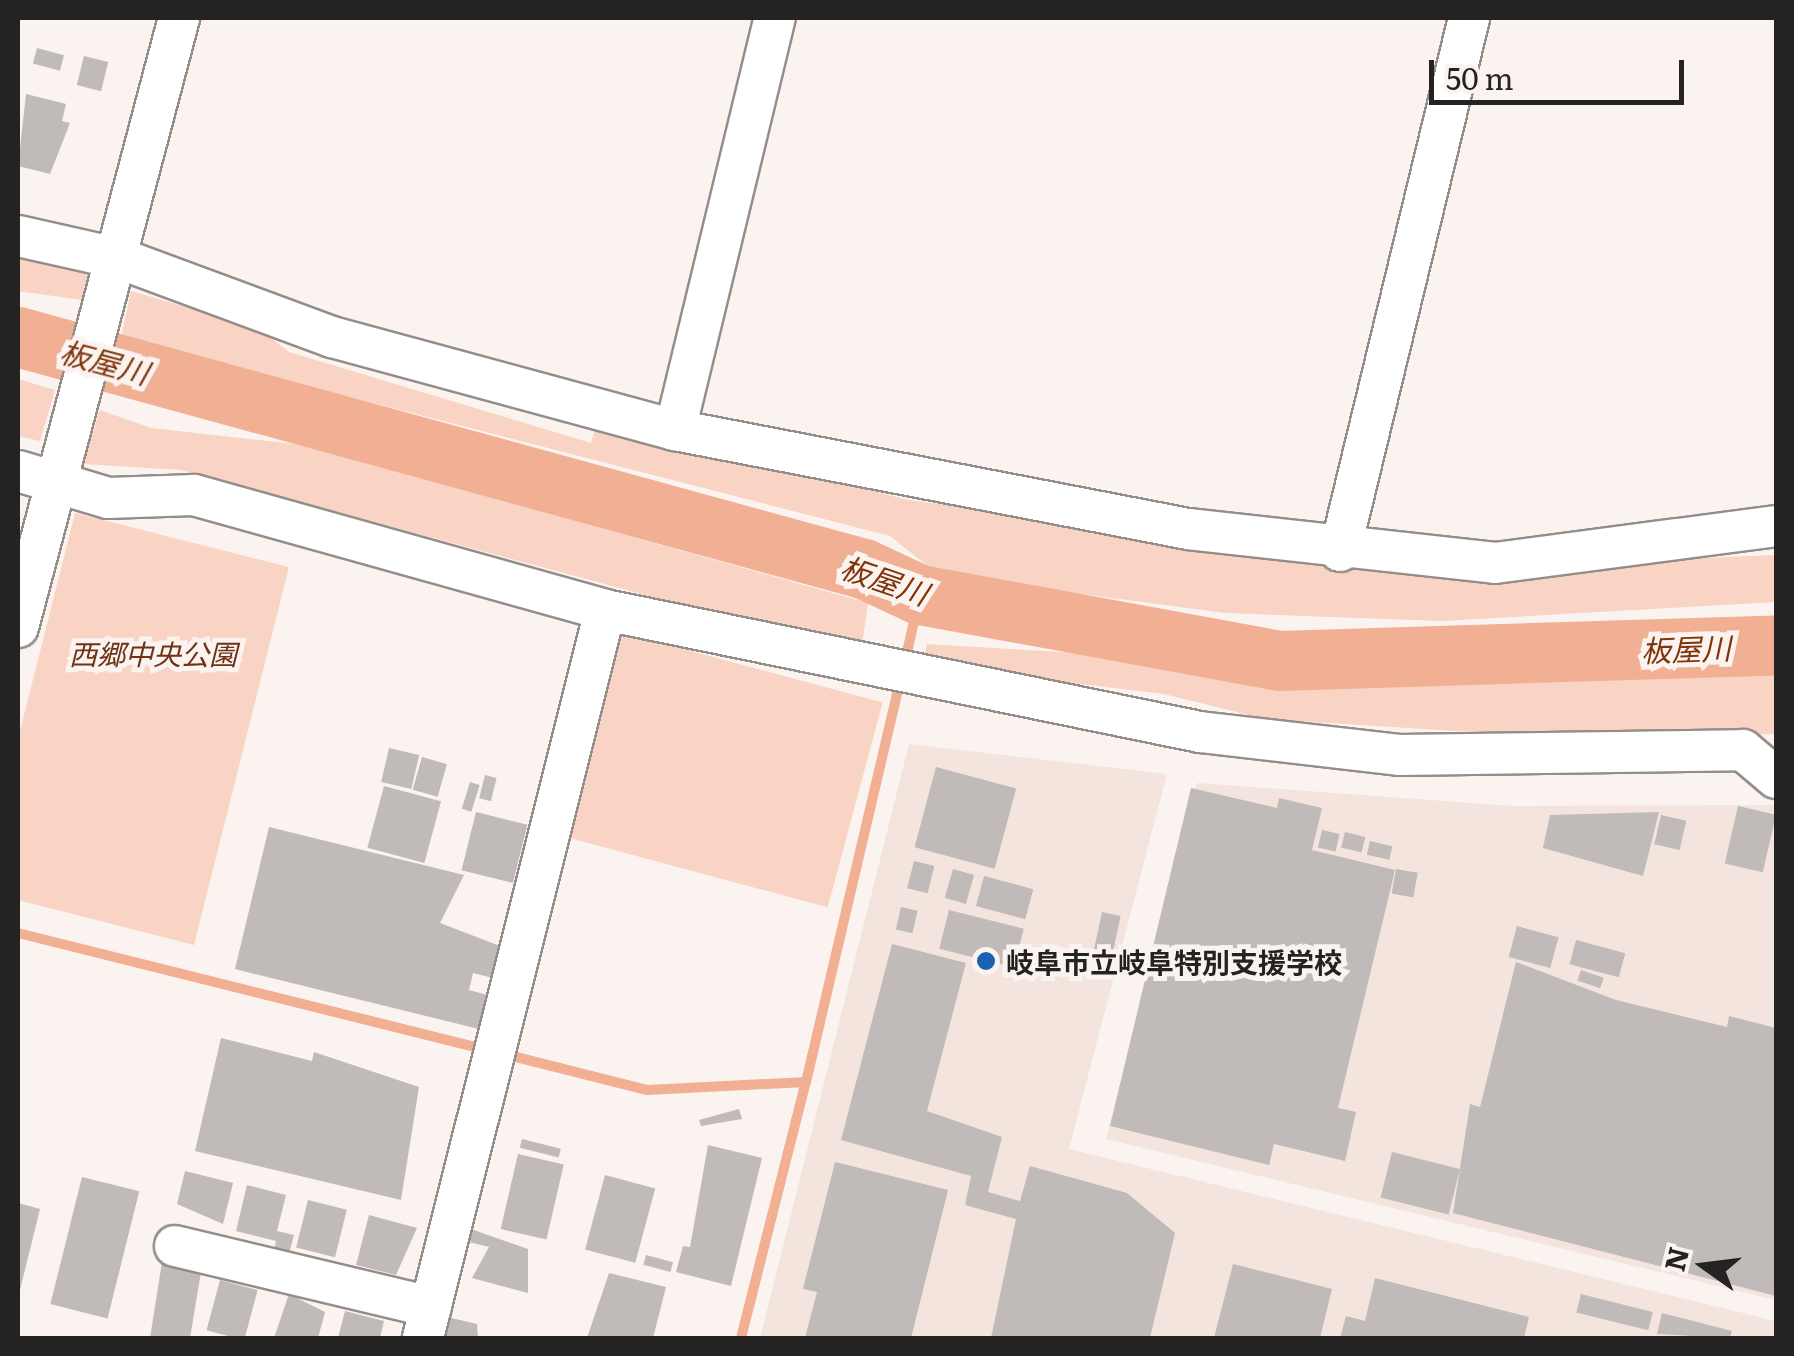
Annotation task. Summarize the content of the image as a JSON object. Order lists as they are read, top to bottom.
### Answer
{
  "water": ["板屋川"],
  "parks": ["西郷中央公園"],
  "places": ["岐阜市立岐阜特別支援学校"],
  "scale_bar": "50 m",
  "north": "left"
}
